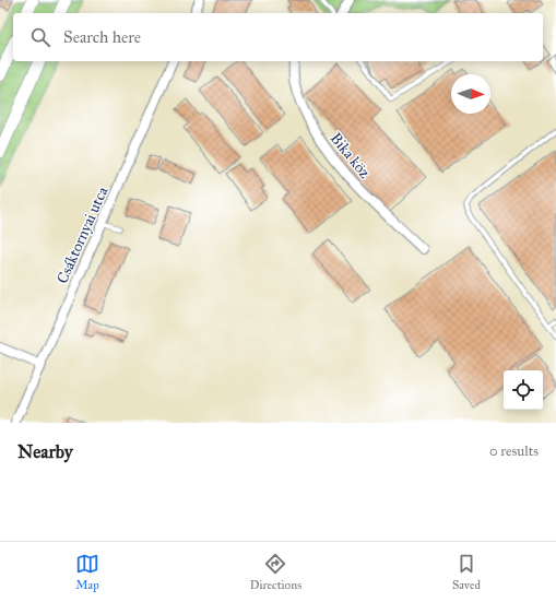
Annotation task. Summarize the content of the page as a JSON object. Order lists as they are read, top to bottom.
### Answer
{
  "streets": {
    "street": ["Bika köz", "Csáktornyai utca"]
  },
  "north": "right",
  "page": {
    "search": "Search here",
    "heading": ["Nearby", "0 results"],
    "nav": ["Map", "Directions", "Saved"]
  }
}
